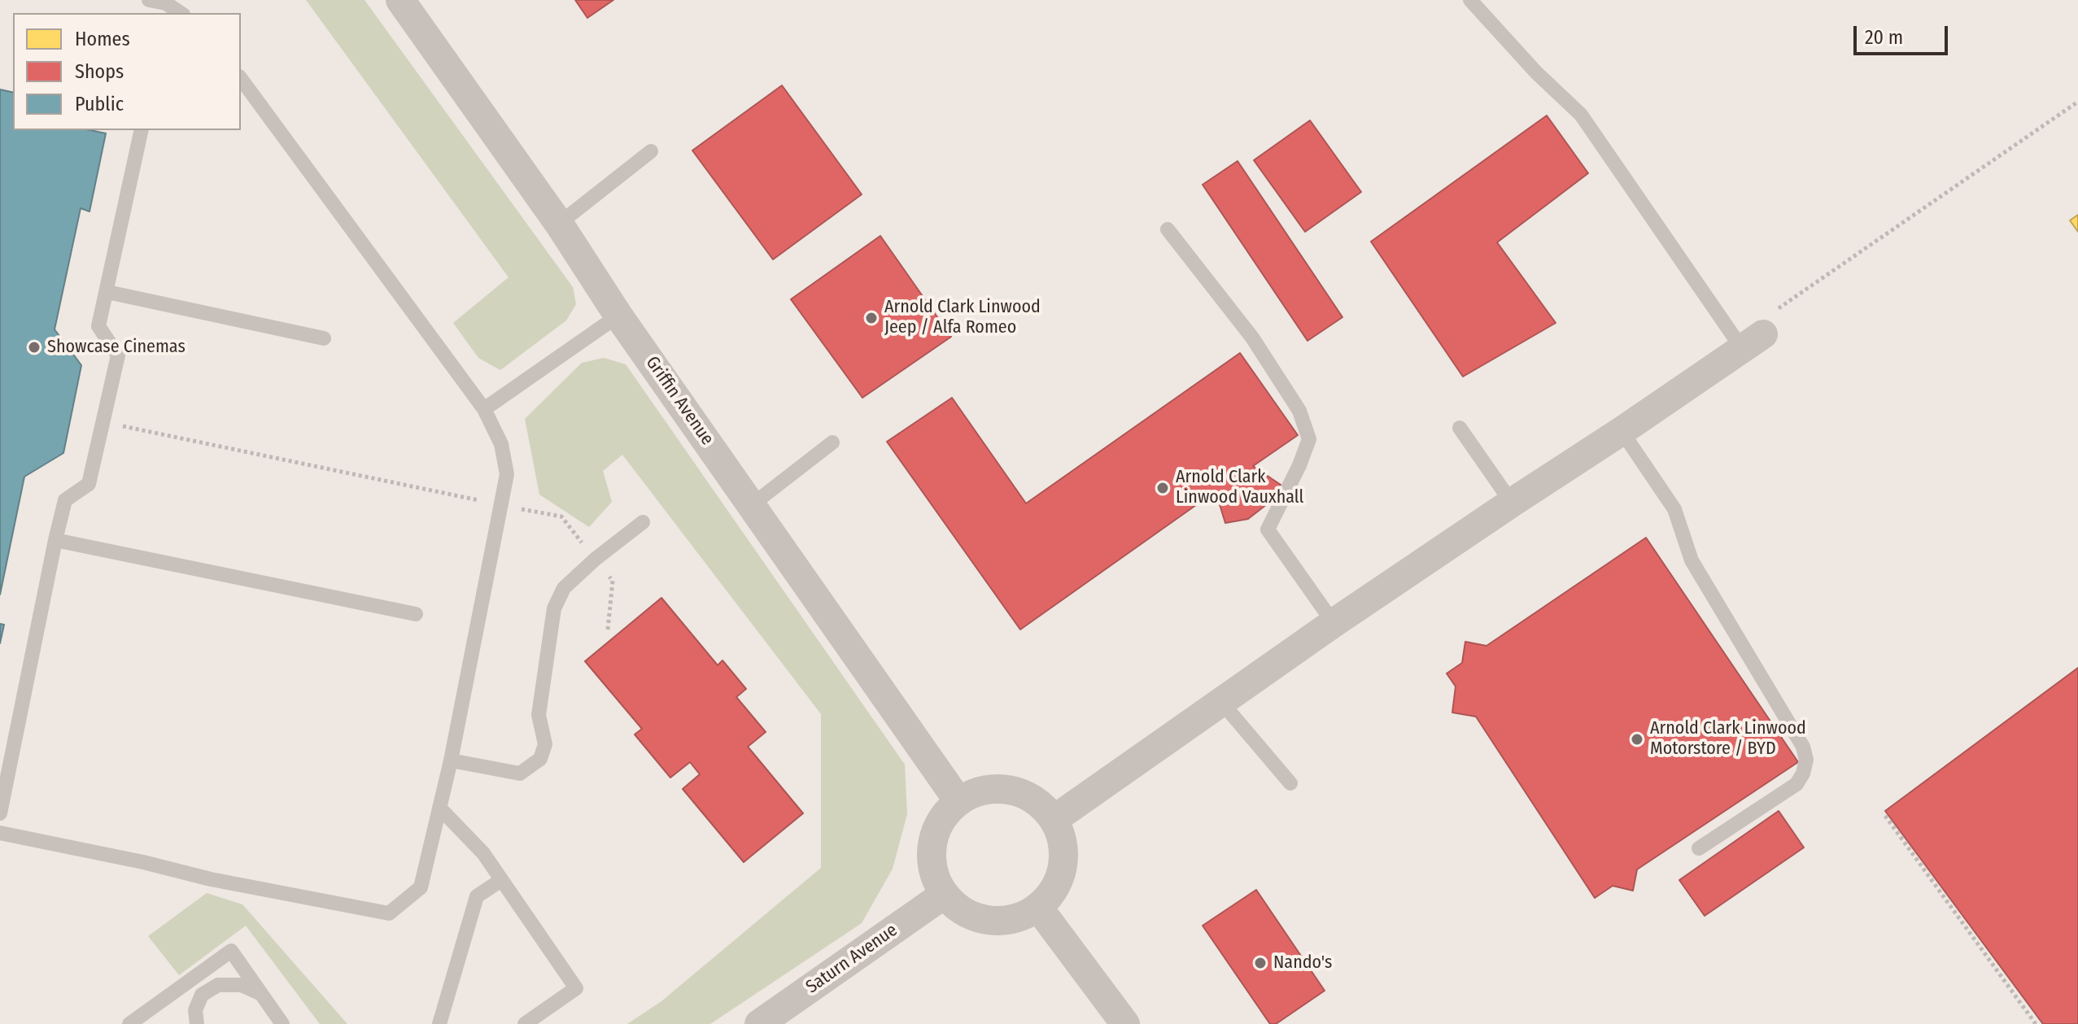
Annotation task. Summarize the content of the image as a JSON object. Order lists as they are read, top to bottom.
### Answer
{
  "streets": {
    "street": ["Griffin Avenue", "Saturn Avenue"]
  },
  "crossings": [
    ["Griffin Avenue", "Saturn Avenue"]
  ],
  "places": [
    "Arnold Clark Linwood Jeep / Alfa Romeo",
    "Showcase Cinemas",
    "Arnold Clark Linwood Vauxhall",
    "Arnold Clark Linwood Motorstore / BYD",
    "Nando's"
  ],
  "legend": ["Homes", "Shops", "Public"],
  "scale_bar": "20 m"
}
